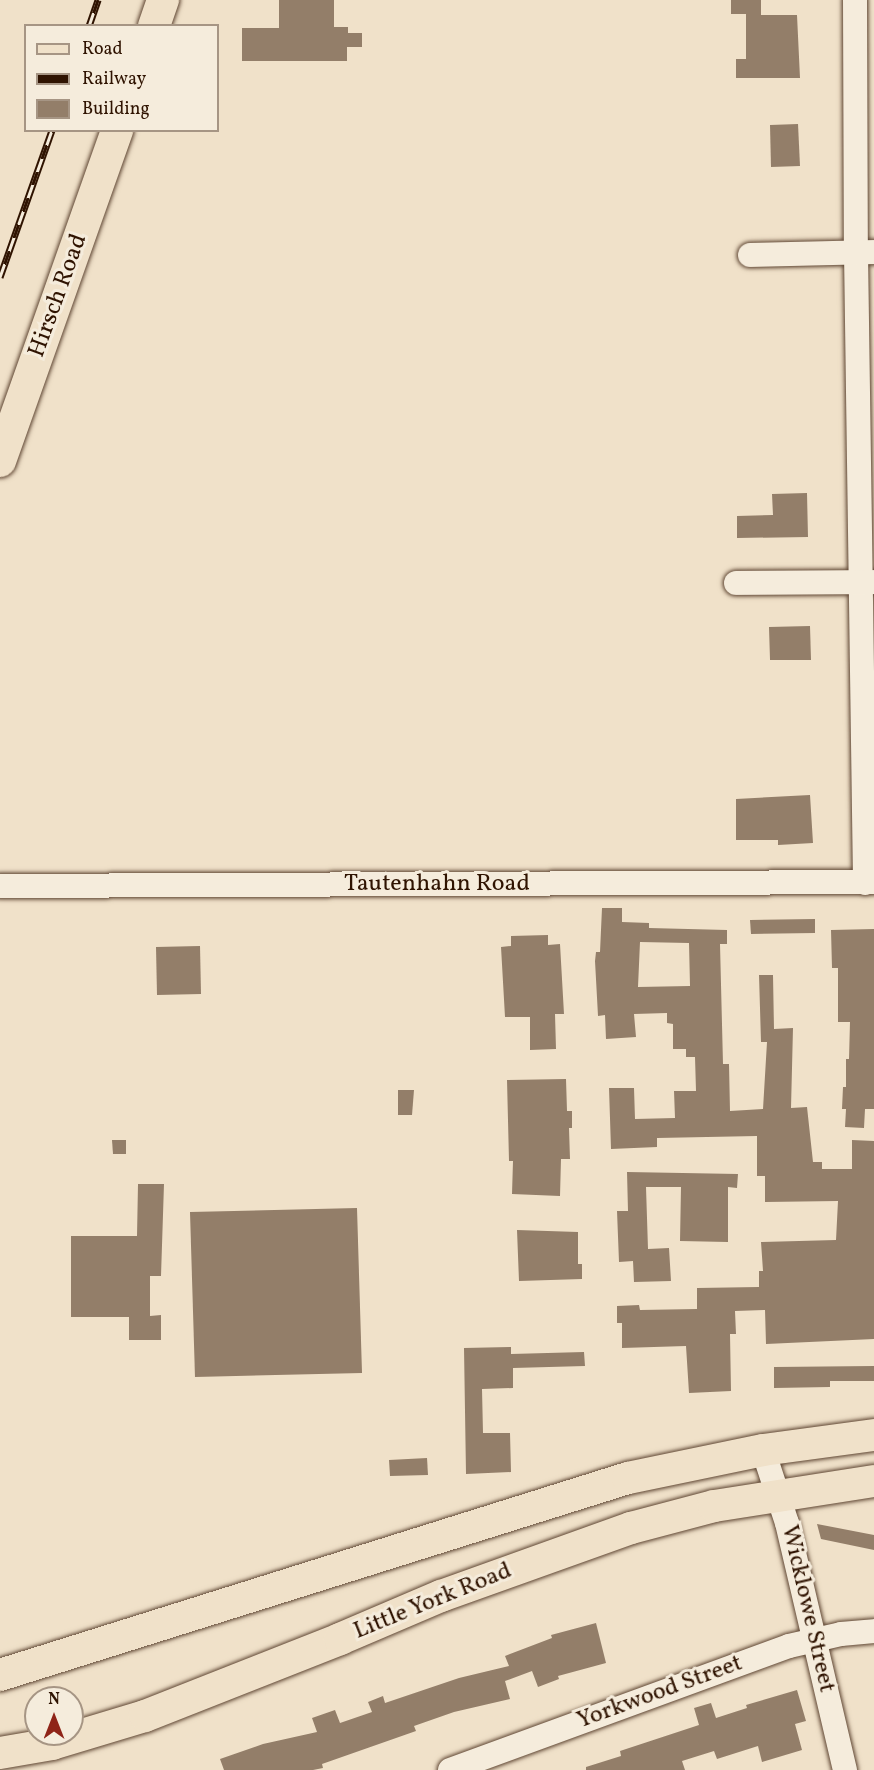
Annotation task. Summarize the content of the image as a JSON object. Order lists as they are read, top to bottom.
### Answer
{
  "streets": {
    "main road": ["Hirsch Road", "Little York Road"],
    "street": ["Tautenhahn Road", "Wicklowe Street", "Yorkwood Street"]
  },
  "crossings": [
    ["Little York Road", "Wicklowe Street"],
    ["Wicklowe Street", "Yorkwood Street"]
  ],
  "legend": ["Road", "Railway", "Building"],
  "north": "top"
}
